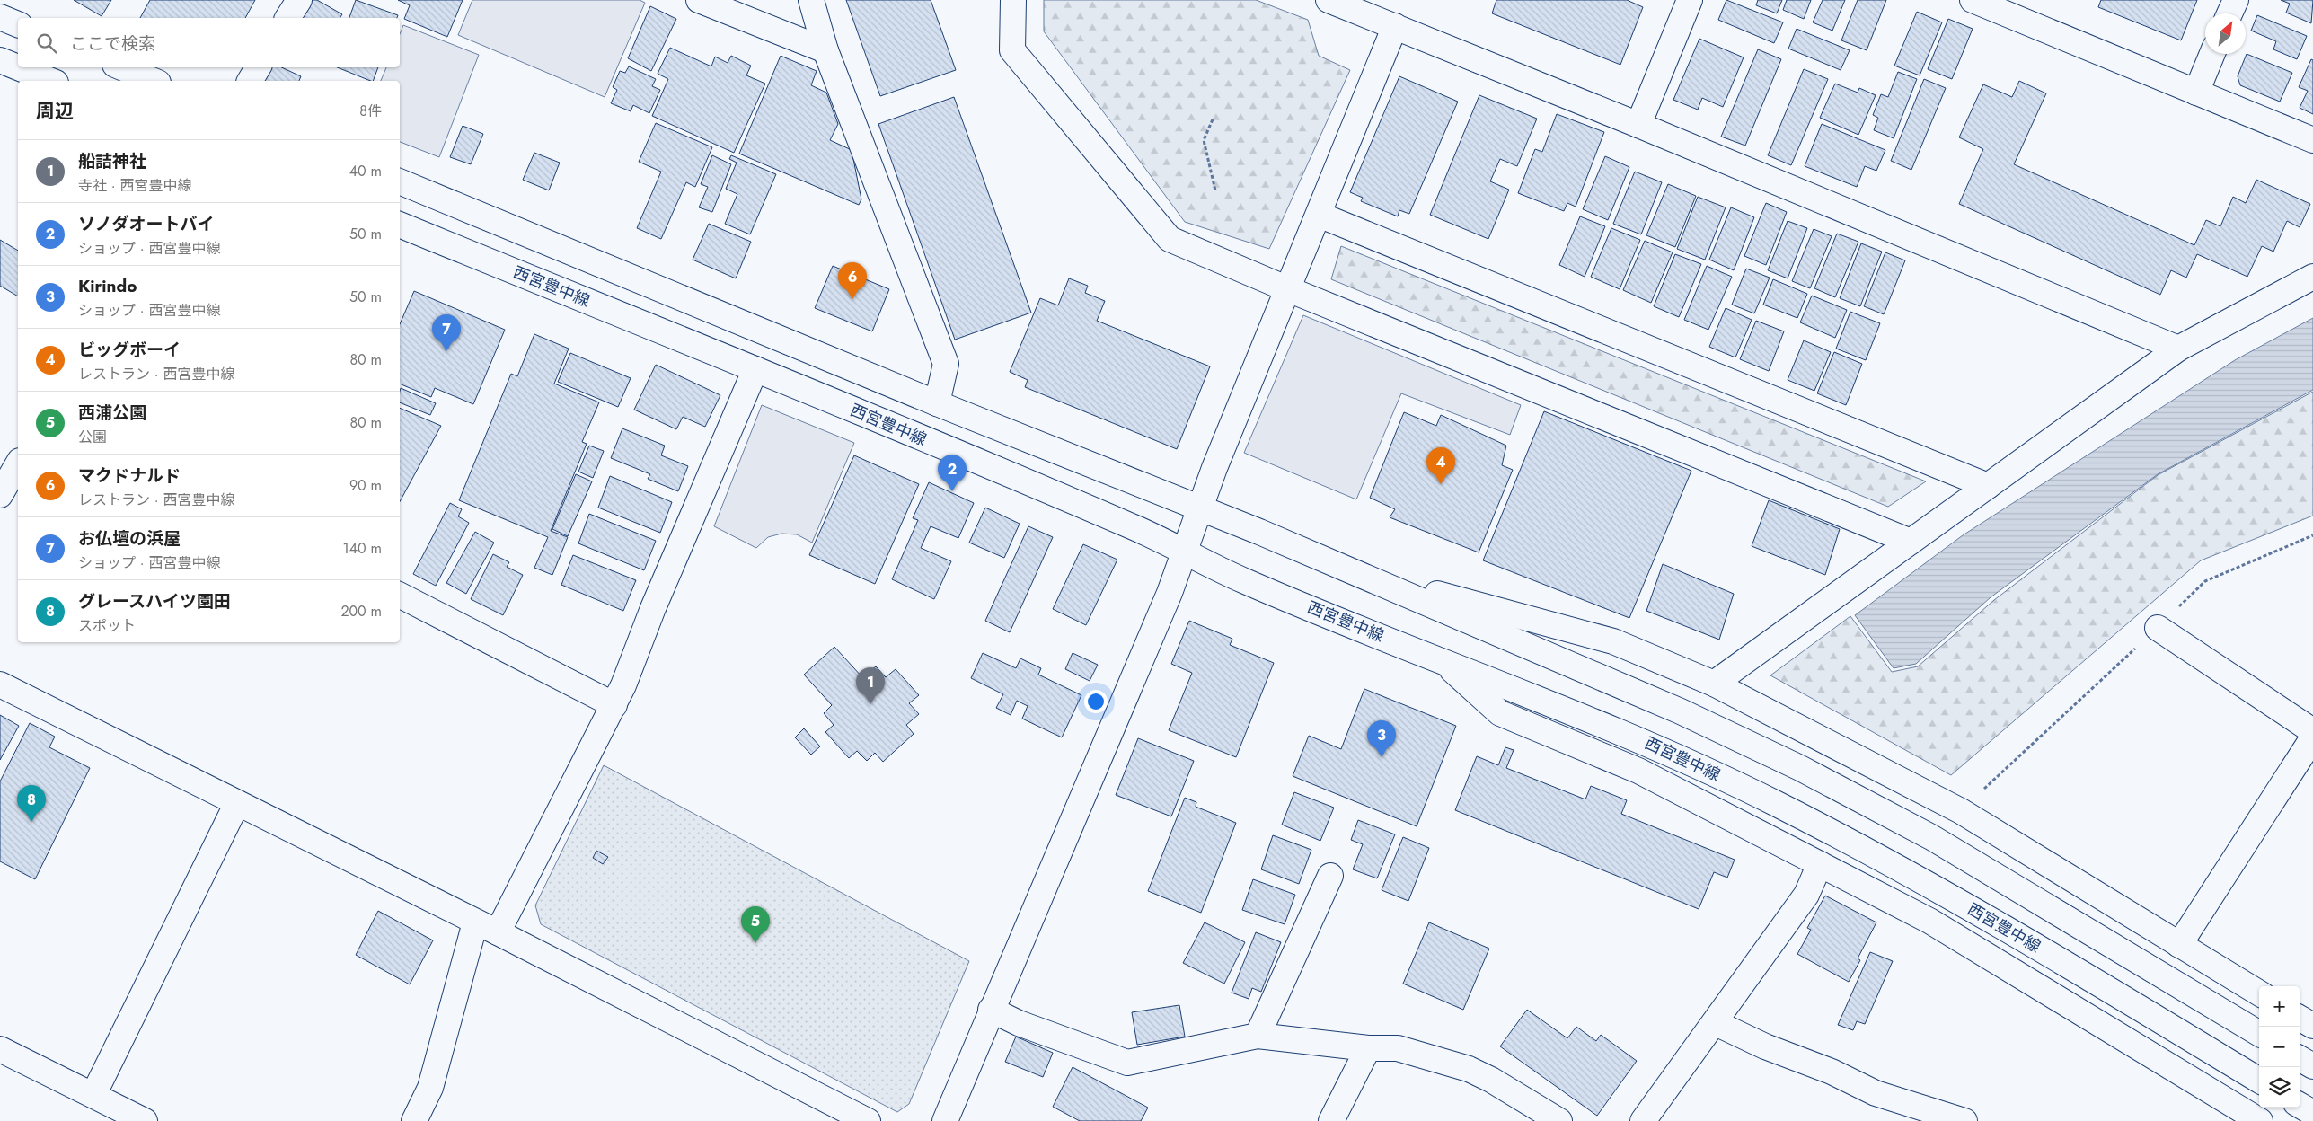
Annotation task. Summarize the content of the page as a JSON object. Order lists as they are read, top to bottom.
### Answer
{
  "streets": {
    "street": ["西宮豊中線"]
  },
  "north": "top right",
  "page": {
    "search": "ここで検索",
    "heading": ["周辺", "8件"],
    "list": [
      {
        "mark": "1",
        "name": "船詰神社",
        "note": "寺社 · 西宮豊中線",
        "value": "40 m"
      },
      {
        "mark": "2",
        "name": "ソノダオートバイ",
        "note": "ショップ · 西宮豊中線",
        "value": "50 m"
      },
      {
        "mark": "3",
        "name": "Kirindo",
        "note": "ショップ · 西宮豊中線",
        "value": "50 m"
      },
      {
        "mark": "4",
        "name": "ビッグボーイ",
        "note": "レストラン · 西宮豊中線",
        "value": "80 m"
      },
      {
        "mark": "5",
        "name": "西浦公園",
        "note": "公園",
        "value": "80 m"
      },
      {
        "mark": "6",
        "name": "マクドナルド",
        "note": "レストラン · 西宮豊中線",
        "value": "90 m"
      },
      {
        "mark": "7",
        "name": "お仏壇の浜屋",
        "note": "ショップ · 西宮豊中線",
        "value": "140 m"
      },
      {
        "mark": "8",
        "name": "グレースハイツ園田",
        "note": "スポット",
        "value": "200 m"
      }
    ],
    "pins": [
      "6",
      "7",
      "4",
      "2",
      "1",
      "3",
      "8",
      "5"
    ],
    "map_buttons": ["+", "−"]
  }
}
